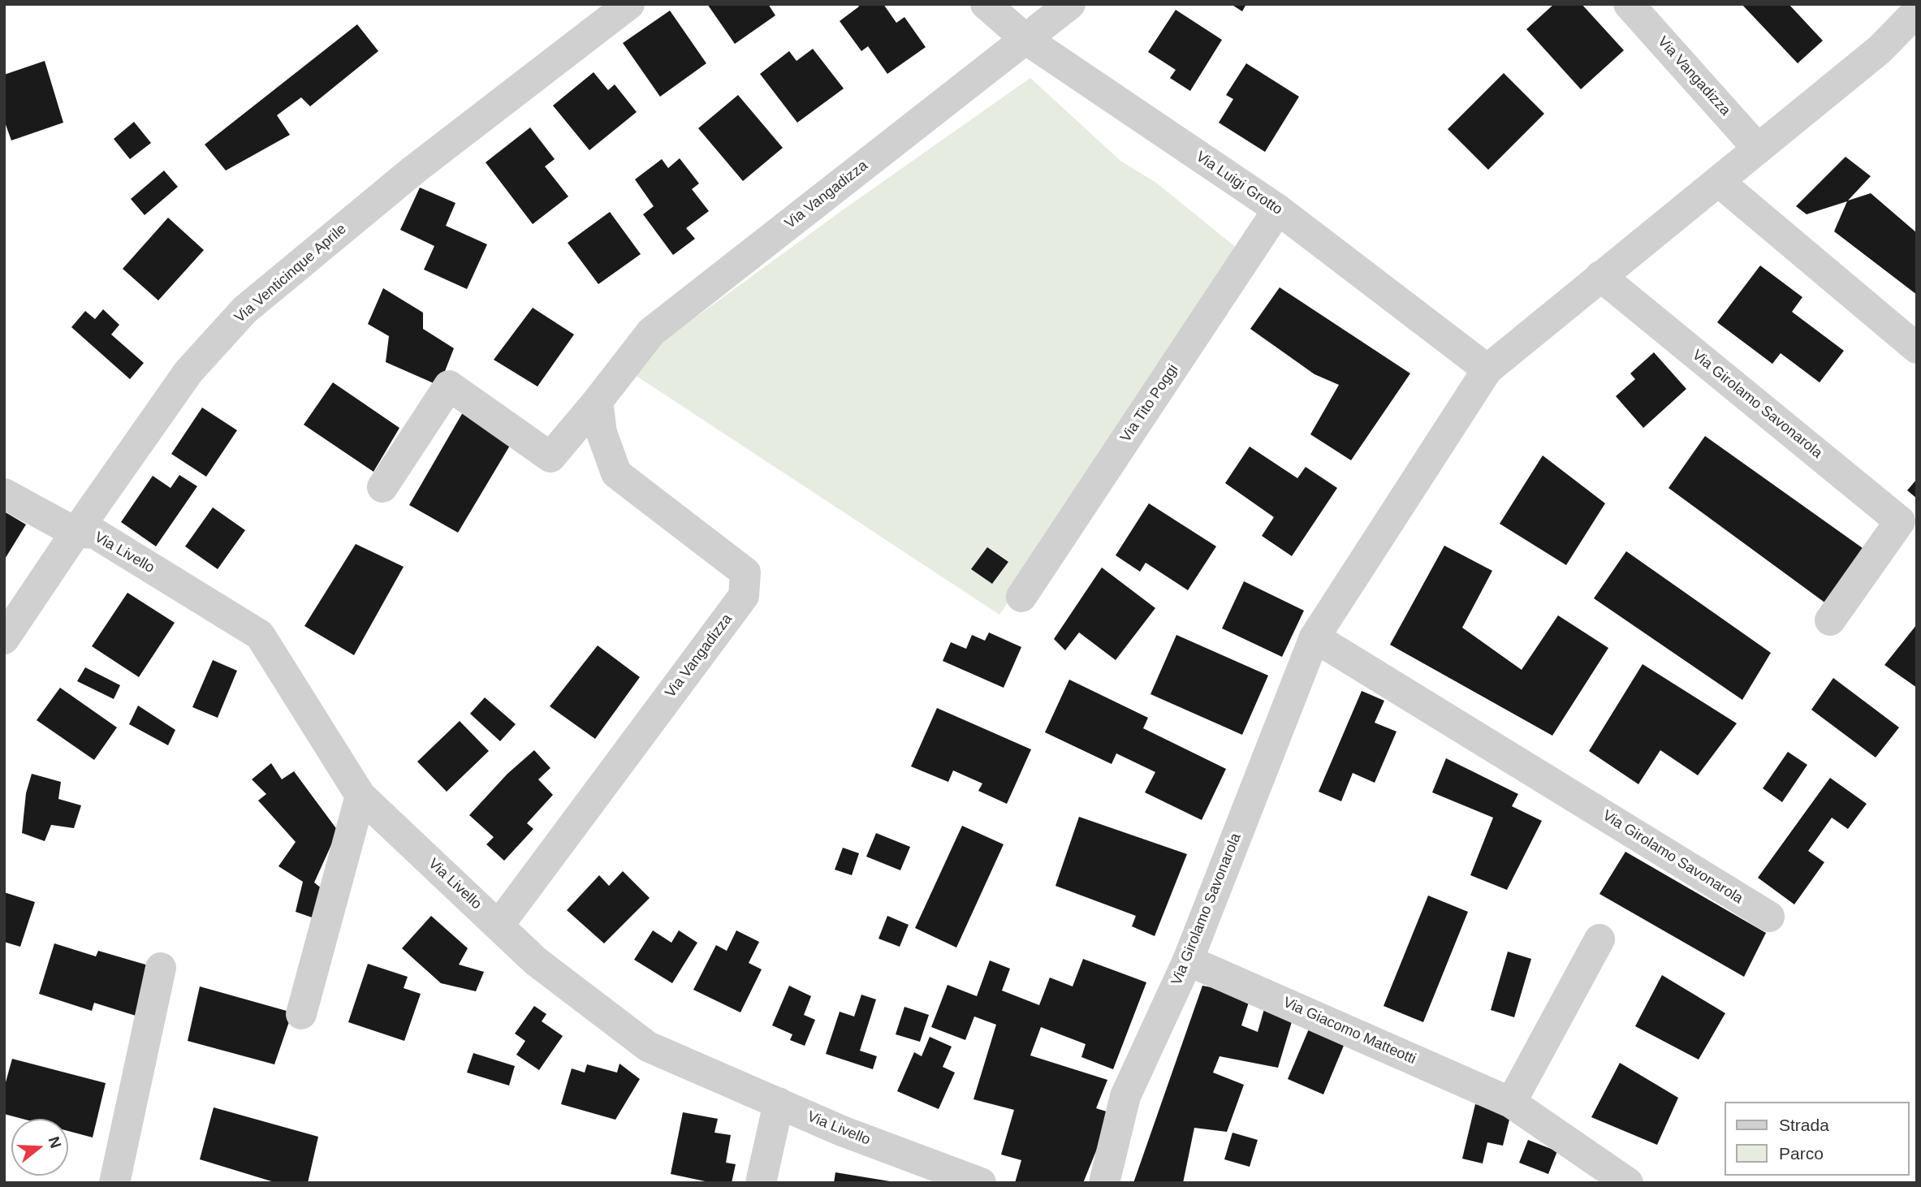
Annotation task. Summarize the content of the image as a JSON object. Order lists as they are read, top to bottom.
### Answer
{
  "streets": {
    "street": [
      "Via Vangadizza",
      "Via Luigi Grotto",
      "Via Venticinque Aprile",
      "Via Tito Poggi",
      "Via Girolamo Savonarola",
      "Via Livello",
      "Via Giacomo Matteotti"
    ]
  },
  "crossings": [
    ["Via Vangadizza", "Via Luigi Grotto"],
    ["Via Vangadizza", "Via Girolamo Savonarola"],
    ["Via Vangadizza", "Via Livello"],
    ["Via Luigi Grotto", "Via Tito Poggi"],
    ["Via Luigi Grotto", "Via Girolamo Savonarola"],
    ["Via Venticinque Aprile", "Via Livello"],
    ["Via Girolamo Savonarola", "Via Giacomo Matteotti"]
  ],
  "legend": ["Strada", "Parco"],
  "north": "right"
}
